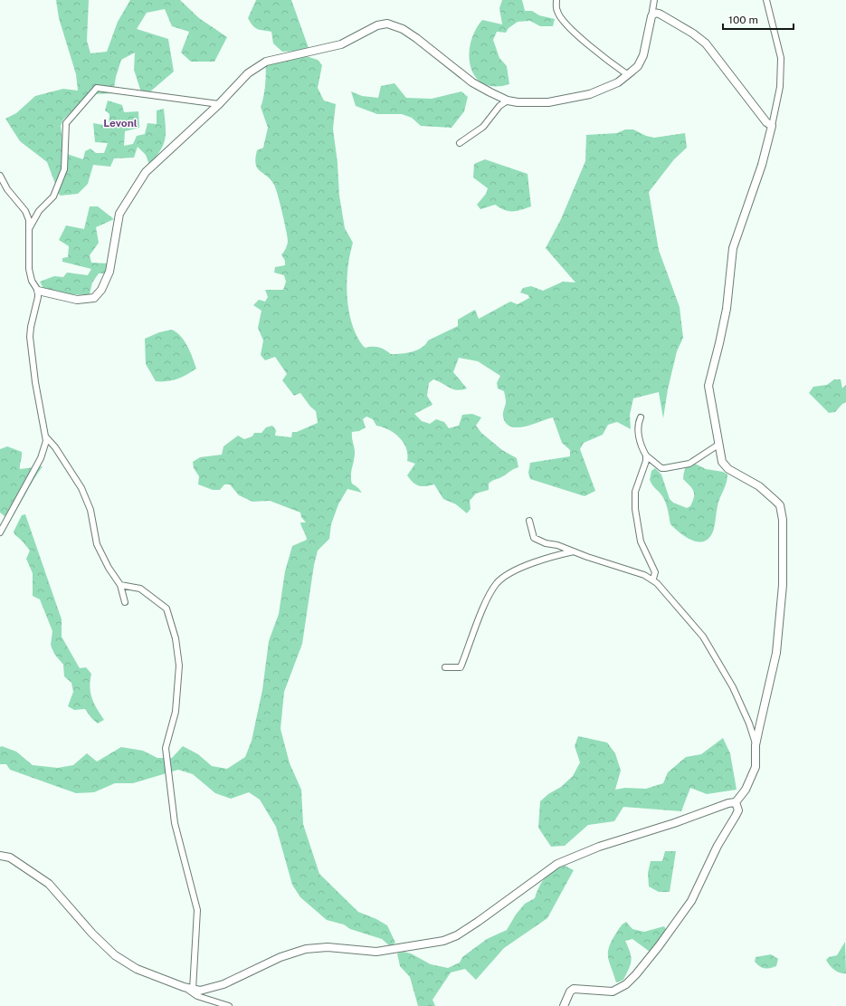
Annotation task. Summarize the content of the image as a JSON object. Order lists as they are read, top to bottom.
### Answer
{
  "districts": ["Levonl"],
  "scale_bar": "100 m"
}
